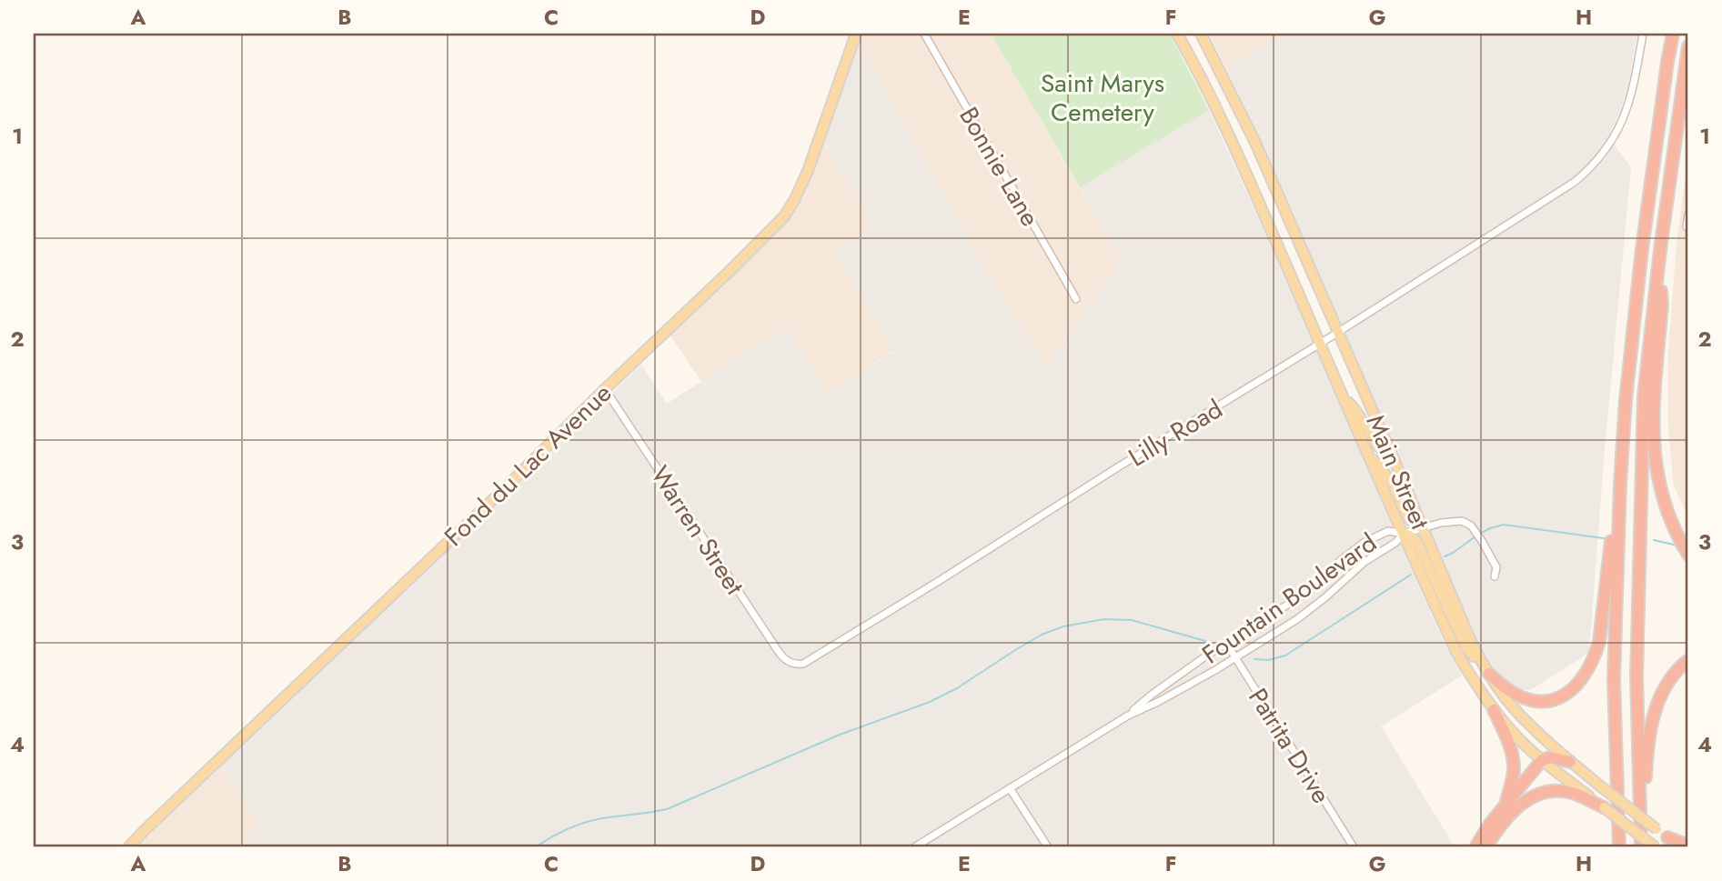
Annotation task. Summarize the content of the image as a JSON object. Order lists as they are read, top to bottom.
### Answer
{
  "streets": {
    "main road": ["Fond du Lac Avenue", "Main Street"],
    "street": [
      "Bonnie Lane",
      "Lilly Road",
      "Warren Street",
      "Fountain Boulevard",
      "Patrita Drive"
    ]
  },
  "crossings": [
    ["Lilly Road", "Main Street"],
    ["Lilly Road", "Warren Street"],
    ["Fond du Lac Avenue", "Warren Street"],
    ["Main Street", "Fountain Boulevard"],
    ["Fountain Boulevard", "Patrita Drive"]
  ],
  "parks": ["Saint Marys Cemetery"],
  "grid": {
    "columns": [
      "A",
      "B",
      "C",
      "D",
      "E",
      "F",
      "G",
      "H"
    ],
    "rows": [
      "1",
      "2",
      "3",
      "4"
    ]
  }
}
